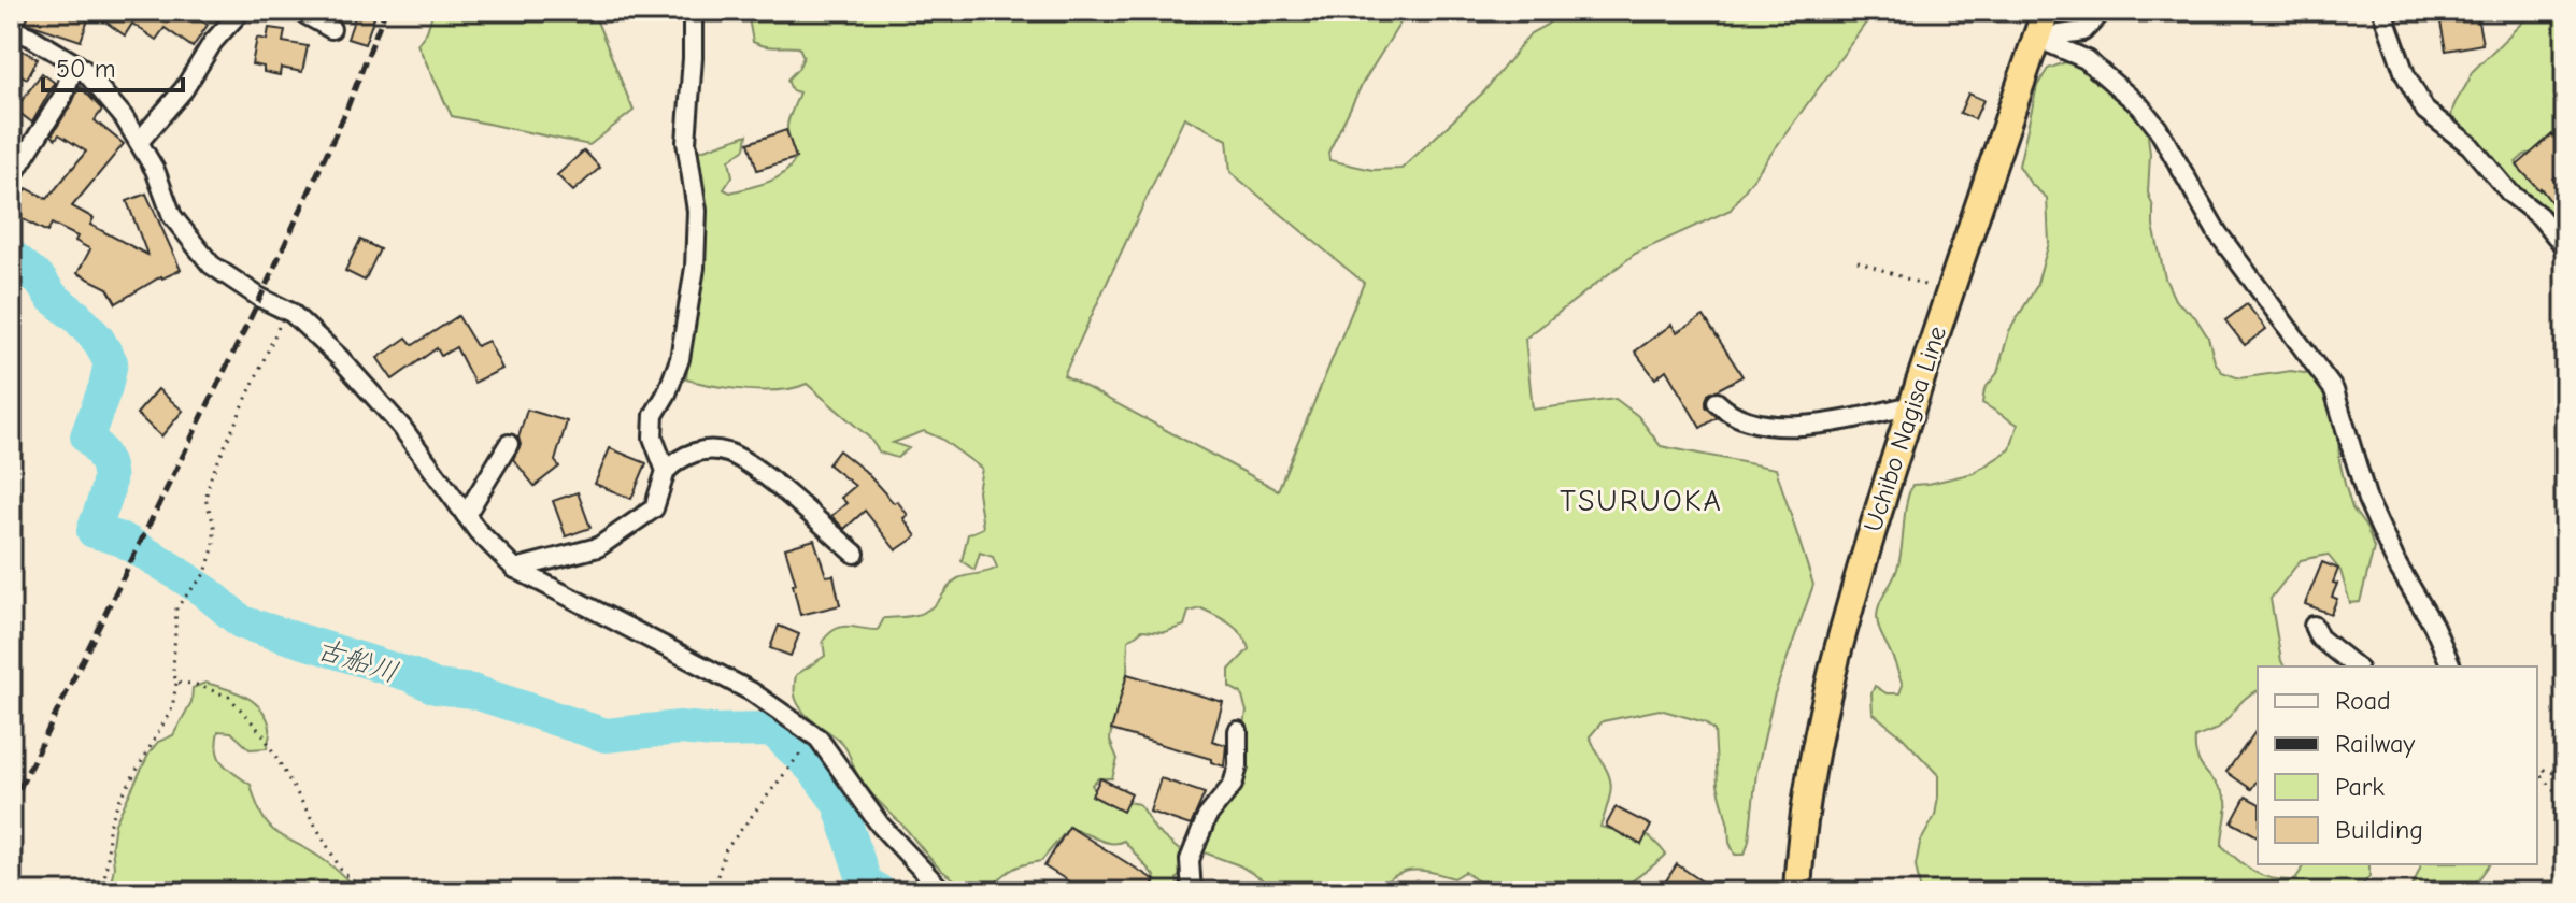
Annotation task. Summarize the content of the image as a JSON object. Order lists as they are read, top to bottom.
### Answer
{
  "streets": {
    "highway": ["Uchibo Nagisa Line"]
  },
  "districts": ["TSURUOKA"],
  "water": ["古船川"],
  "legend": [
    "Road",
    "Railway",
    "Park",
    "Building"
  ],
  "scale_bar": "50 m"
}
